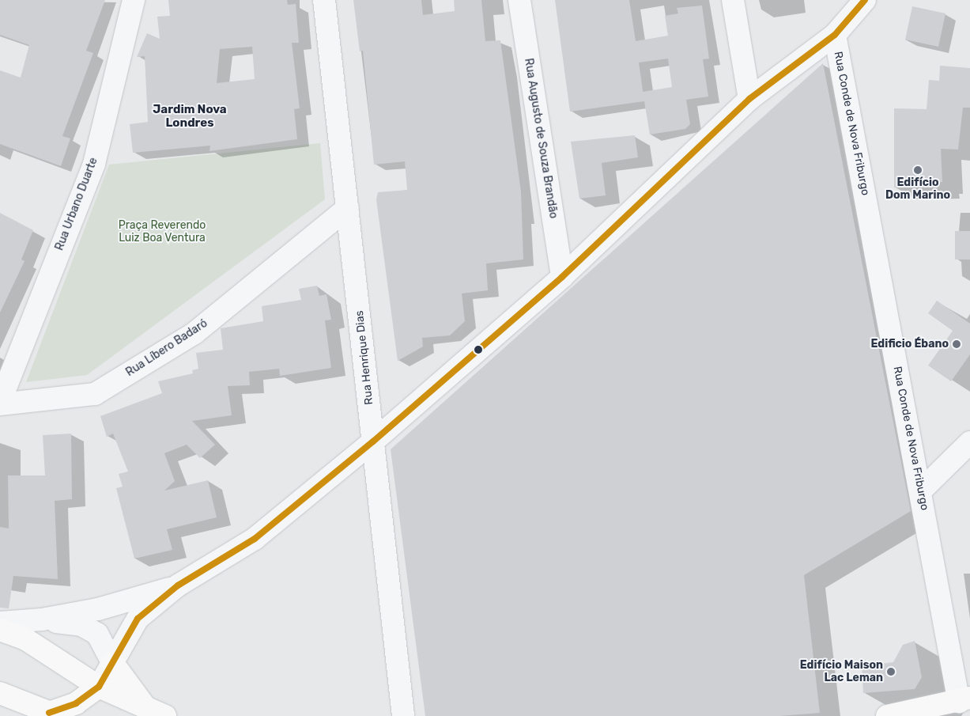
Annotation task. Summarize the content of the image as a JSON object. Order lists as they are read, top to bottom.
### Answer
{
  "streets": {
    "street": [
      "Rua Conde de Nova Friburgo",
      "Rua Augusto de Souza Brandão",
      "Rua Urbano Duarte",
      "Rua Líbero Badaró",
      "Rua Henrique Dias"
    ]
  },
  "crossings": [
    ["Rua Urbano Duarte", "Rua Líbero Badaró"],
    ["Rua Líbero Badaró", "Rua Henrique Dias"]
  ],
  "districts": ["Jardim Nova Londres"],
  "parks": ["Praça Reverendo Luiz Boa Ventura"],
  "places": ["Edifício Dom Marino", "Edificio Ébano", "Edifício Maison Lac Leman"]
}
